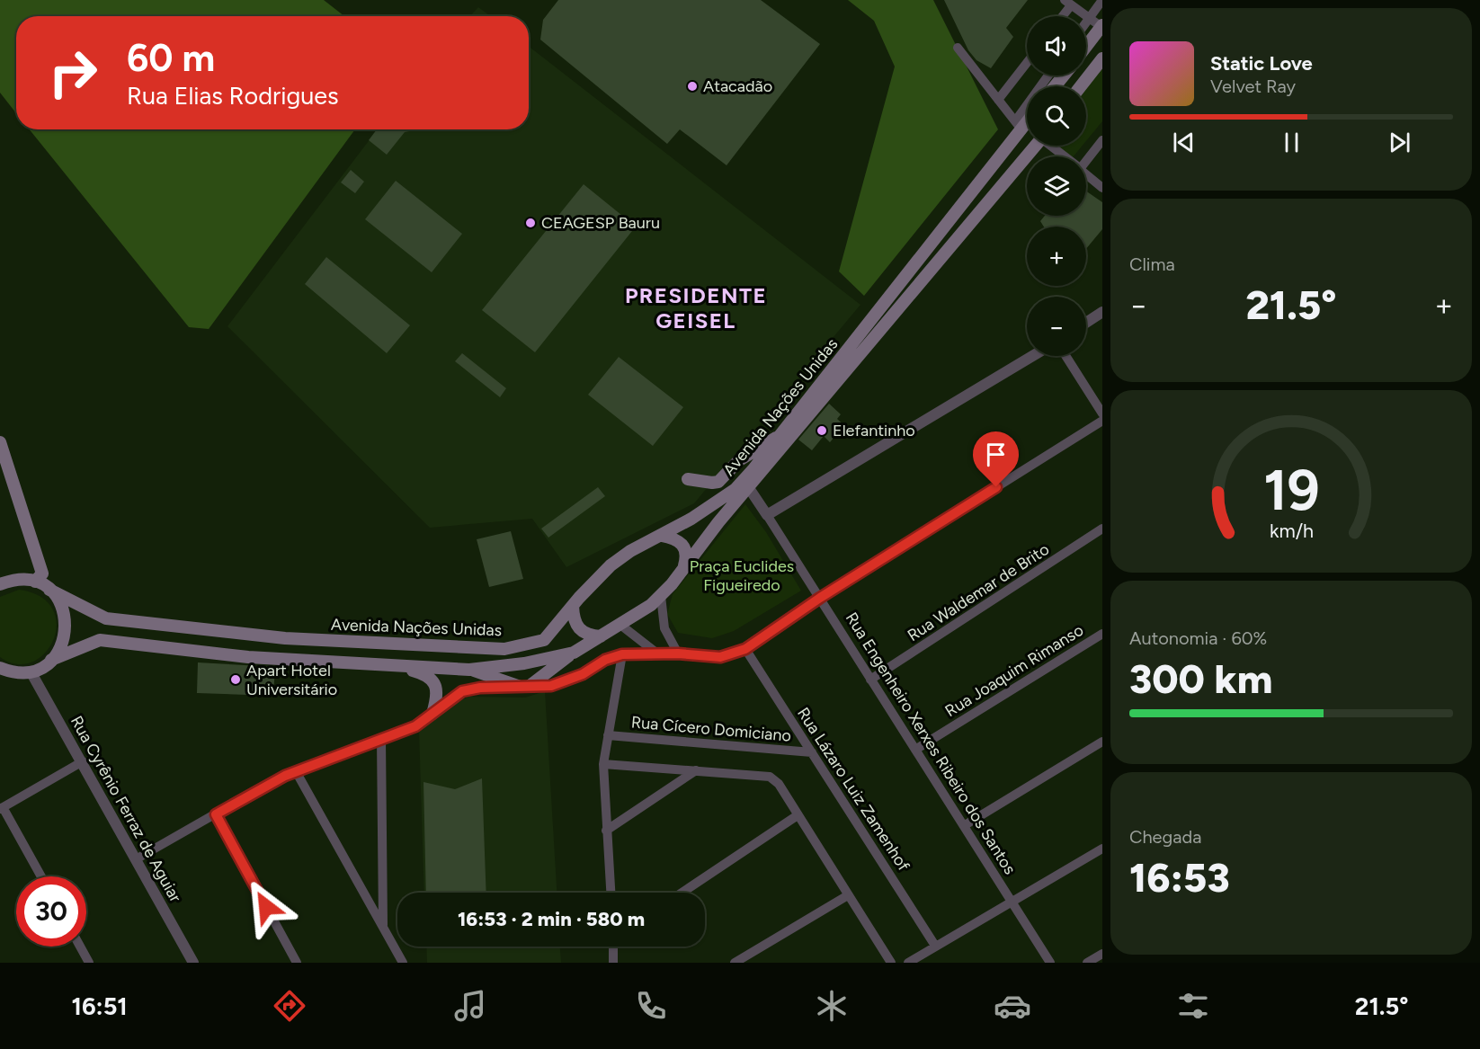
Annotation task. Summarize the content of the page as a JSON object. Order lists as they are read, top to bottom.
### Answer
{
  "streets": {
    "main road": ["Avenida Nações Unidas"],
    "street": [
      "Rua Waldemar de Brito",
      "Rua Joaquim Rimanso",
      "Rua Cícero Domiciano",
      "Rua Engenheiro Xerxes Ribeiro dos Santos",
      "Rua Lázaro Luiz Zamenhof",
      "Rua Cyrênio Ferraz de Aguiar"
    ]
  },
  "crossings": [
    ["Avenida Nações Unidas", "Rua Engenheiro Xerxes Ribeiro dos Santos"],
    ["Avenida Nações Unidas", "Rua Cyrênio Ferraz de Aguiar"],
    ["Rua Waldemar de Brito", "Rua Engenheiro Xerxes Ribeiro dos Santos"],
    ["Rua Joaquim Rimanso", "Rua Engenheiro Xerxes Ribeiro dos Santos"],
    ["Rua Cícero Domiciano", "Rua Lázaro Luiz Zamenhof"]
  ],
  "districts": ["PRESIDENTE GEISEL"],
  "parks": ["Praça Euclides Figueiredo"],
  "places": [
    "Atacadão",
    "CEAGESP Bauru",
    "Elefantinho",
    "Apart Hotel Universitário"
  ],
  "page": {
    "map_buttons": ["+", "−"],
    "turn": ["60 m", "Rua Elias Rodrigues"],
    "song": ["Static Love", "Velvet Ray"],
    "tile": [
      "Clima",
      ["Autonomia · 60%", "300 km"],
      ["Chegada", "16:53"]
    ],
    "heat": ["−", "21.5°", "+"],
    "limit": "30",
    "trip": "16:53 · 2 min · 580 m",
    "tabs": ["16:51", "21.5°"],
    "gauge": ["19", "km/h"]
  }
}
